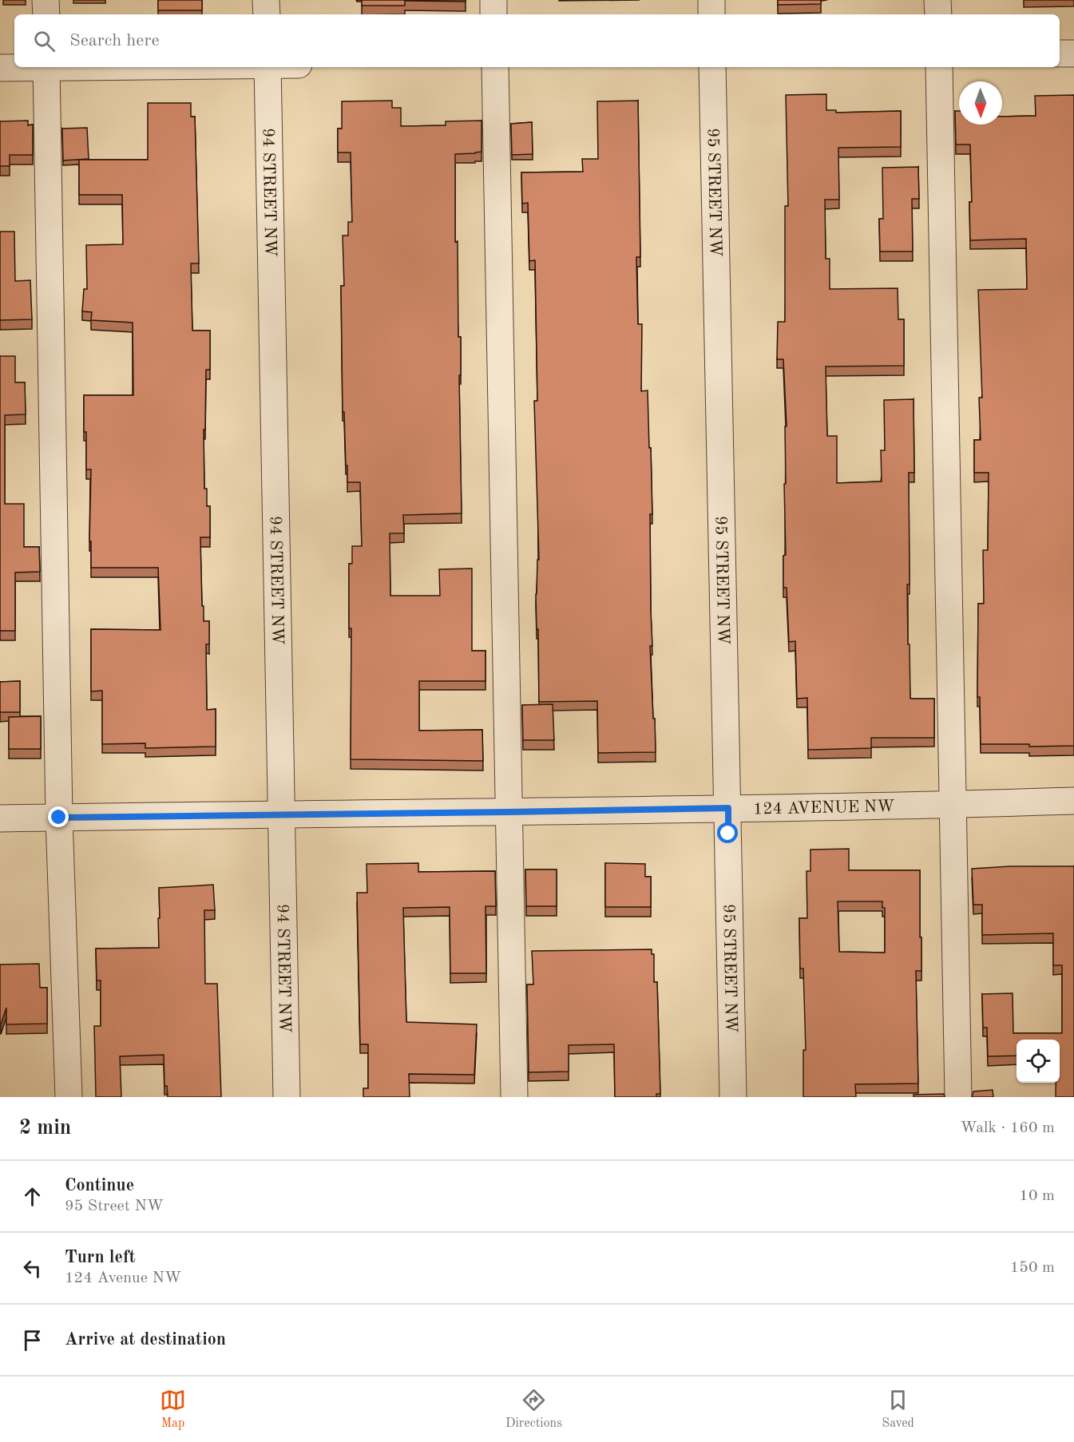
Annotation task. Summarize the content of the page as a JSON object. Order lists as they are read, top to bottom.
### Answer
{
  "streets": {
    "street": ["94 STREET NW", "95 STREET NW", "124 AVENUE NW"]
  },
  "crossings": [
    ["94 STREET NW", "124 AVENUE NW"],
    ["95 STREET NW", "124 AVENUE NW"]
  ],
  "north": "bottom",
  "page": {
    "search": "Search here",
    "heading": ["2 min", "Walk · 160 m"],
    "list": [
      ["Continue", "95 Street NW", "10 m"],
      ["Turn left", "124 Avenue NW", "150 m"],
      "Arrive at destination"
    ],
    "nav": ["Map", "Directions", "Saved"]
  }
}
